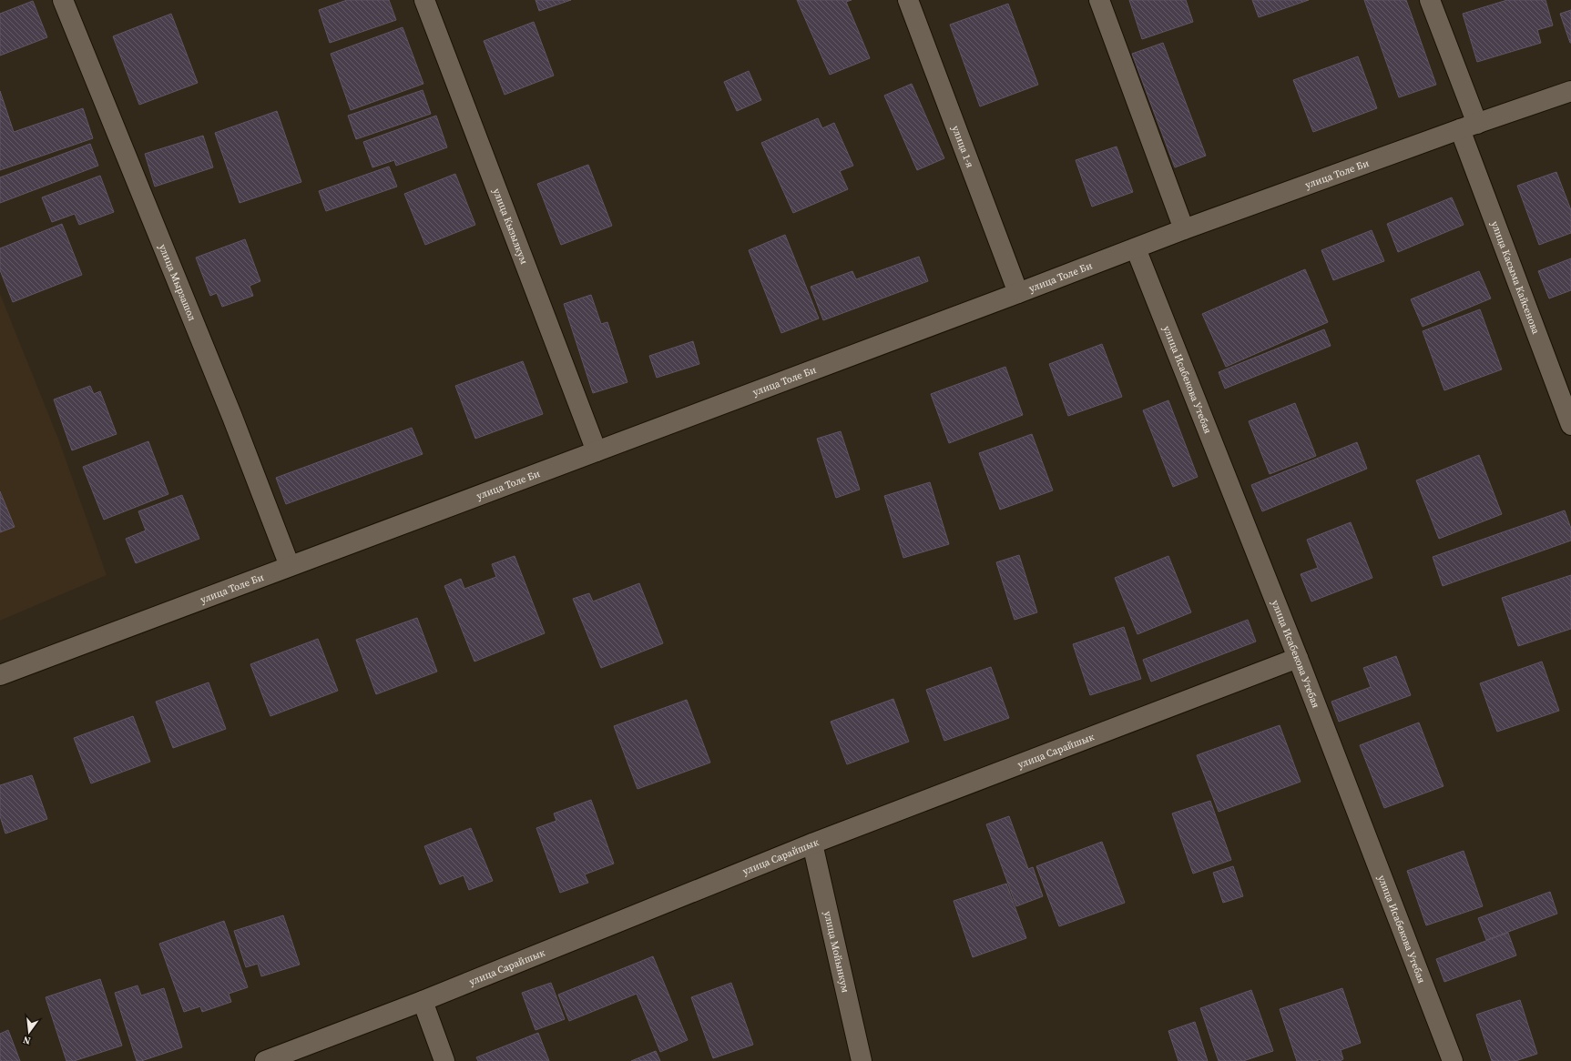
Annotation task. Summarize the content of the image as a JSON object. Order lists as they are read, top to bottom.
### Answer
{
  "streets": {
    "street": [
      "улица 1-я",
      "улица Толе Би",
      "улица Кызылкум",
      "улица Касыма Кайсенова",
      "улица Мырзашол",
      "улица Исабекова Утебая",
      "улица Сарайшык",
      "улица Мойынкум"
    ]
  },
  "crossings": [
    ["улица 1-я", "улица Толе Би"],
    ["улица Толе Би", "улица Кызылкум"],
    ["улица Толе Би", "улица Касыма Кайсенова"],
    ["улица Толе Би", "улица Мырзашол"],
    ["улица Толе Би", "улица Исабекова Утебая"],
    ["улица Исабекова Утебая", "улица Сарайшык"],
    ["улица Сарайшык", "улица Мойынкум"]
  ],
  "north": "bottom"
}
